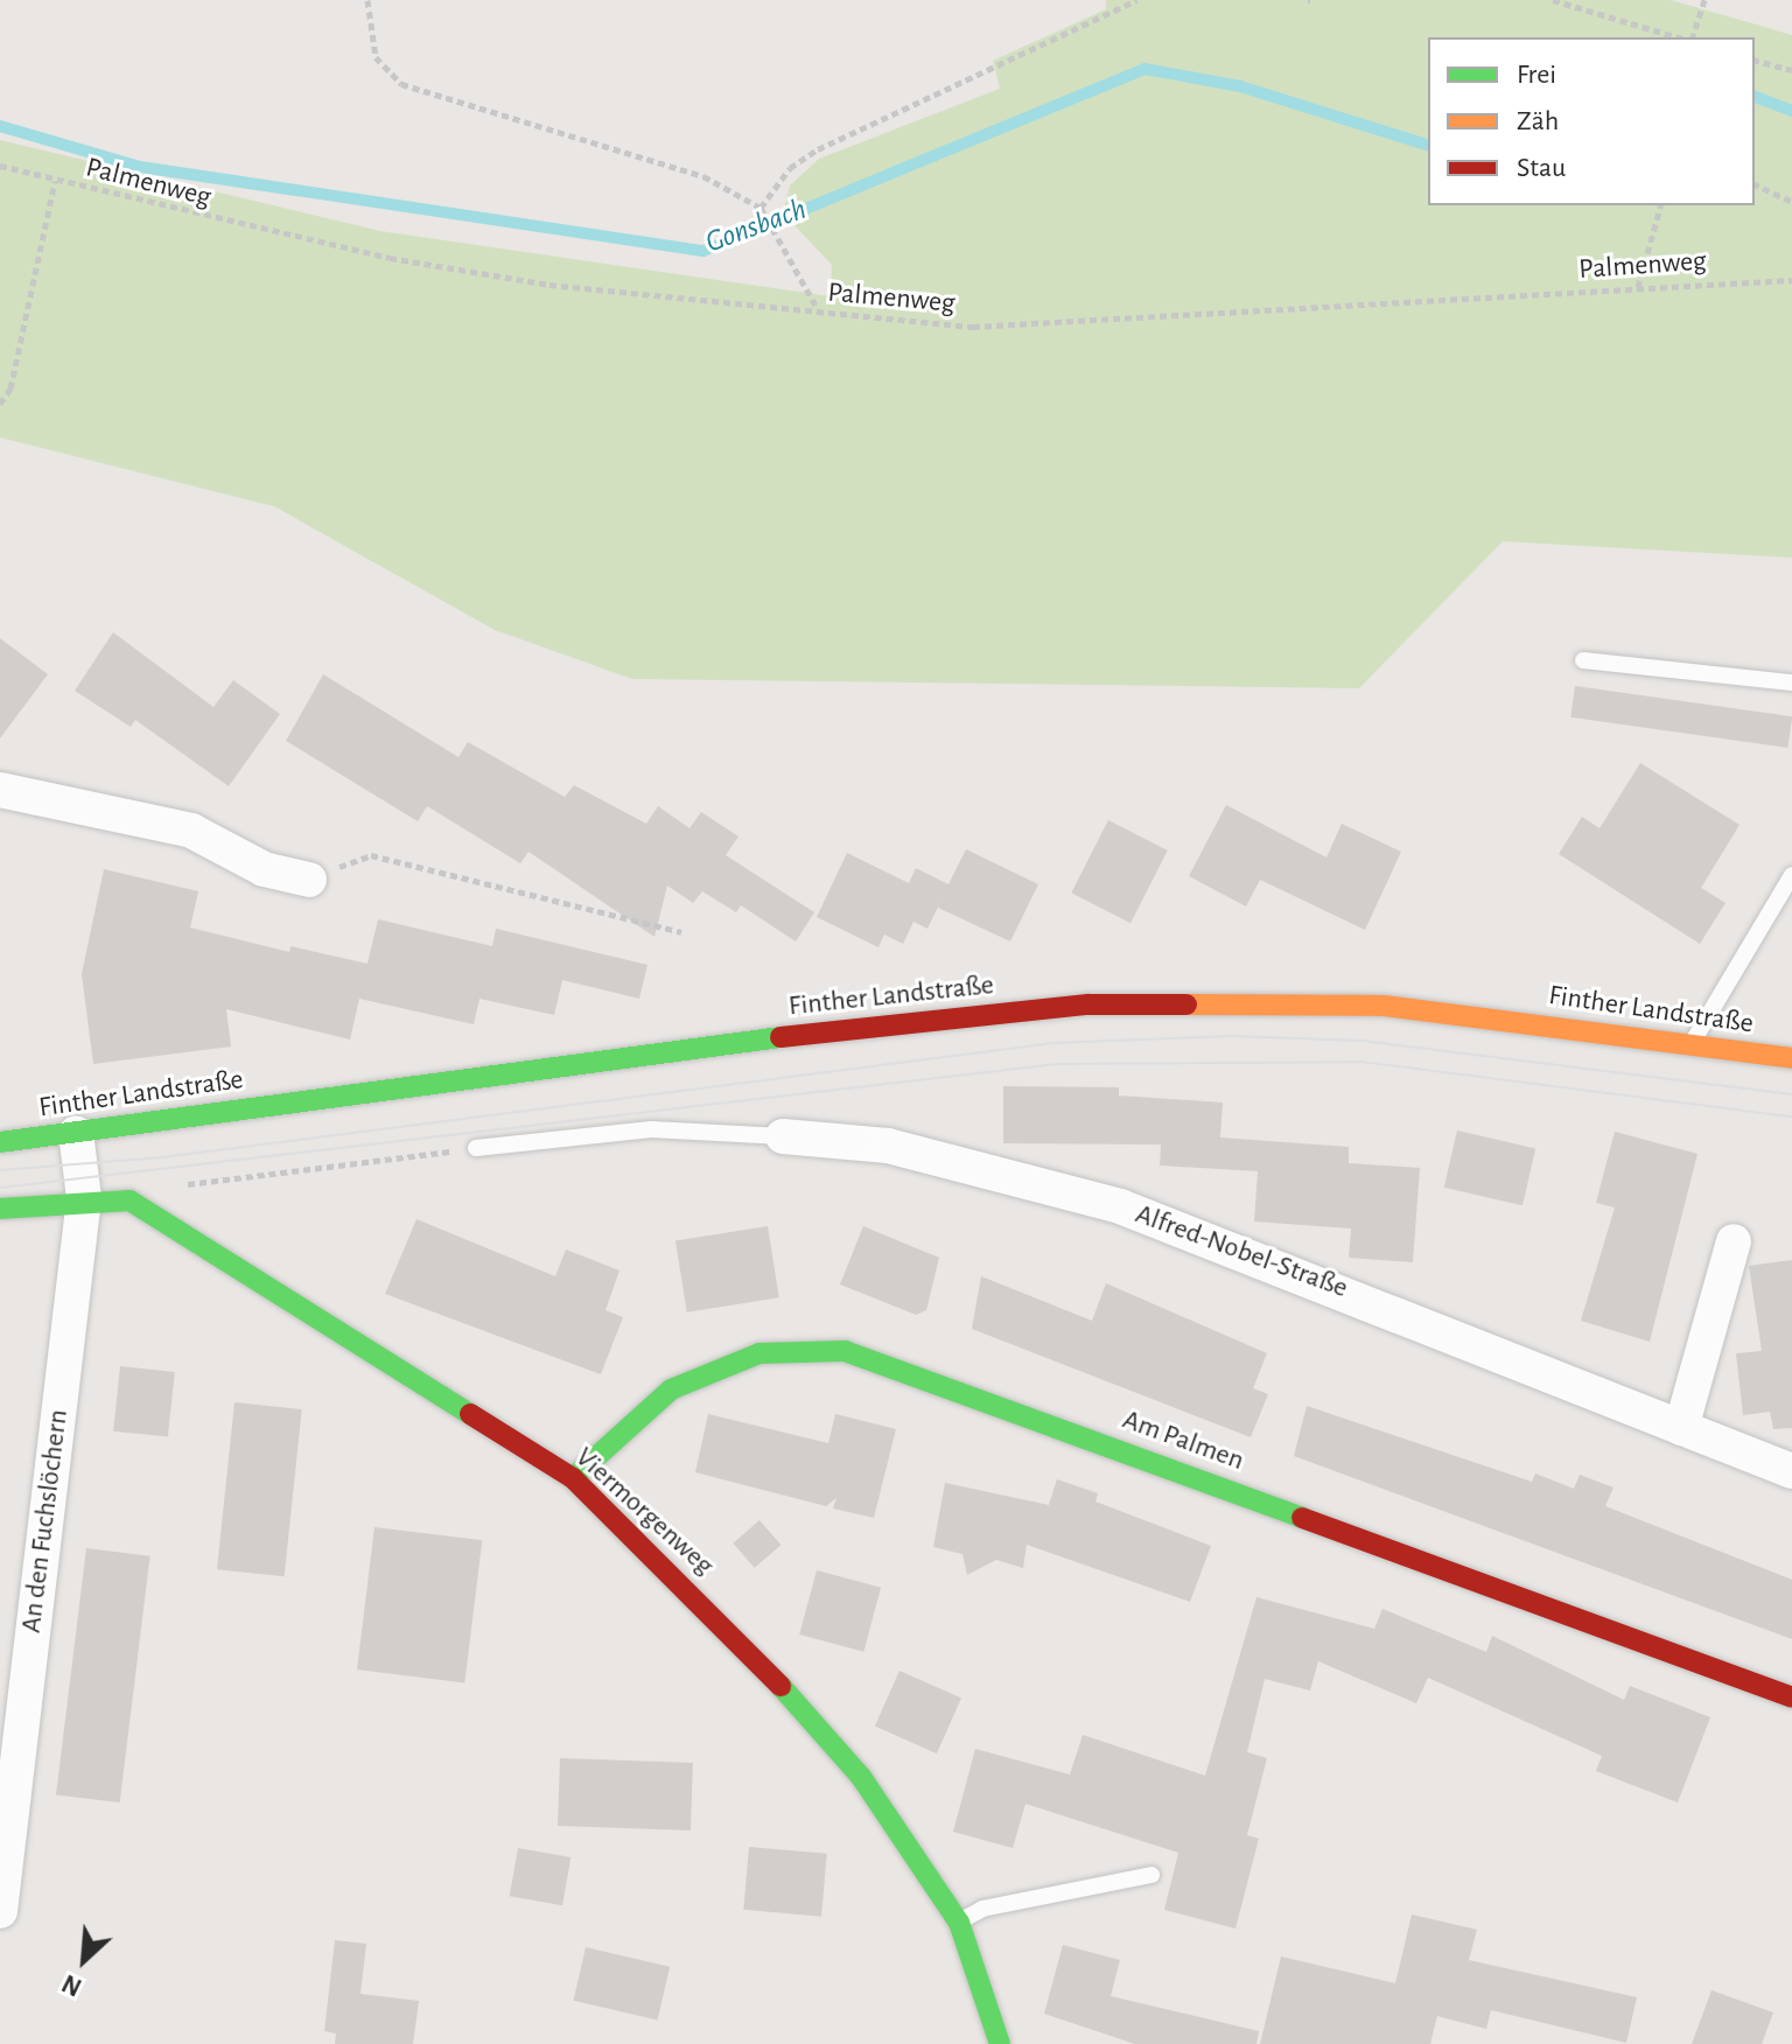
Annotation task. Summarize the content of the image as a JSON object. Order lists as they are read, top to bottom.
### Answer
{
  "streets": {
    "street": [
      "Finther Landstraße",
      "Alfred-Nobel-Straße",
      "Am Palmen",
      "Viermorgenweg",
      "An den Fuchslöchern"
    ],
    "path": ["Palmenweg"]
  },
  "crossings": [
    ["Finther Landstraße", "An den Fuchslöchern"],
    ["Am Palmen", "Viermorgenweg"],
    ["Viermorgenweg", "An den Fuchslöchern"]
  ],
  "water": ["Gonsbach"],
  "legend": ["Frei", "Zäh", "Stau"],
  "north": "bottom left"
}
